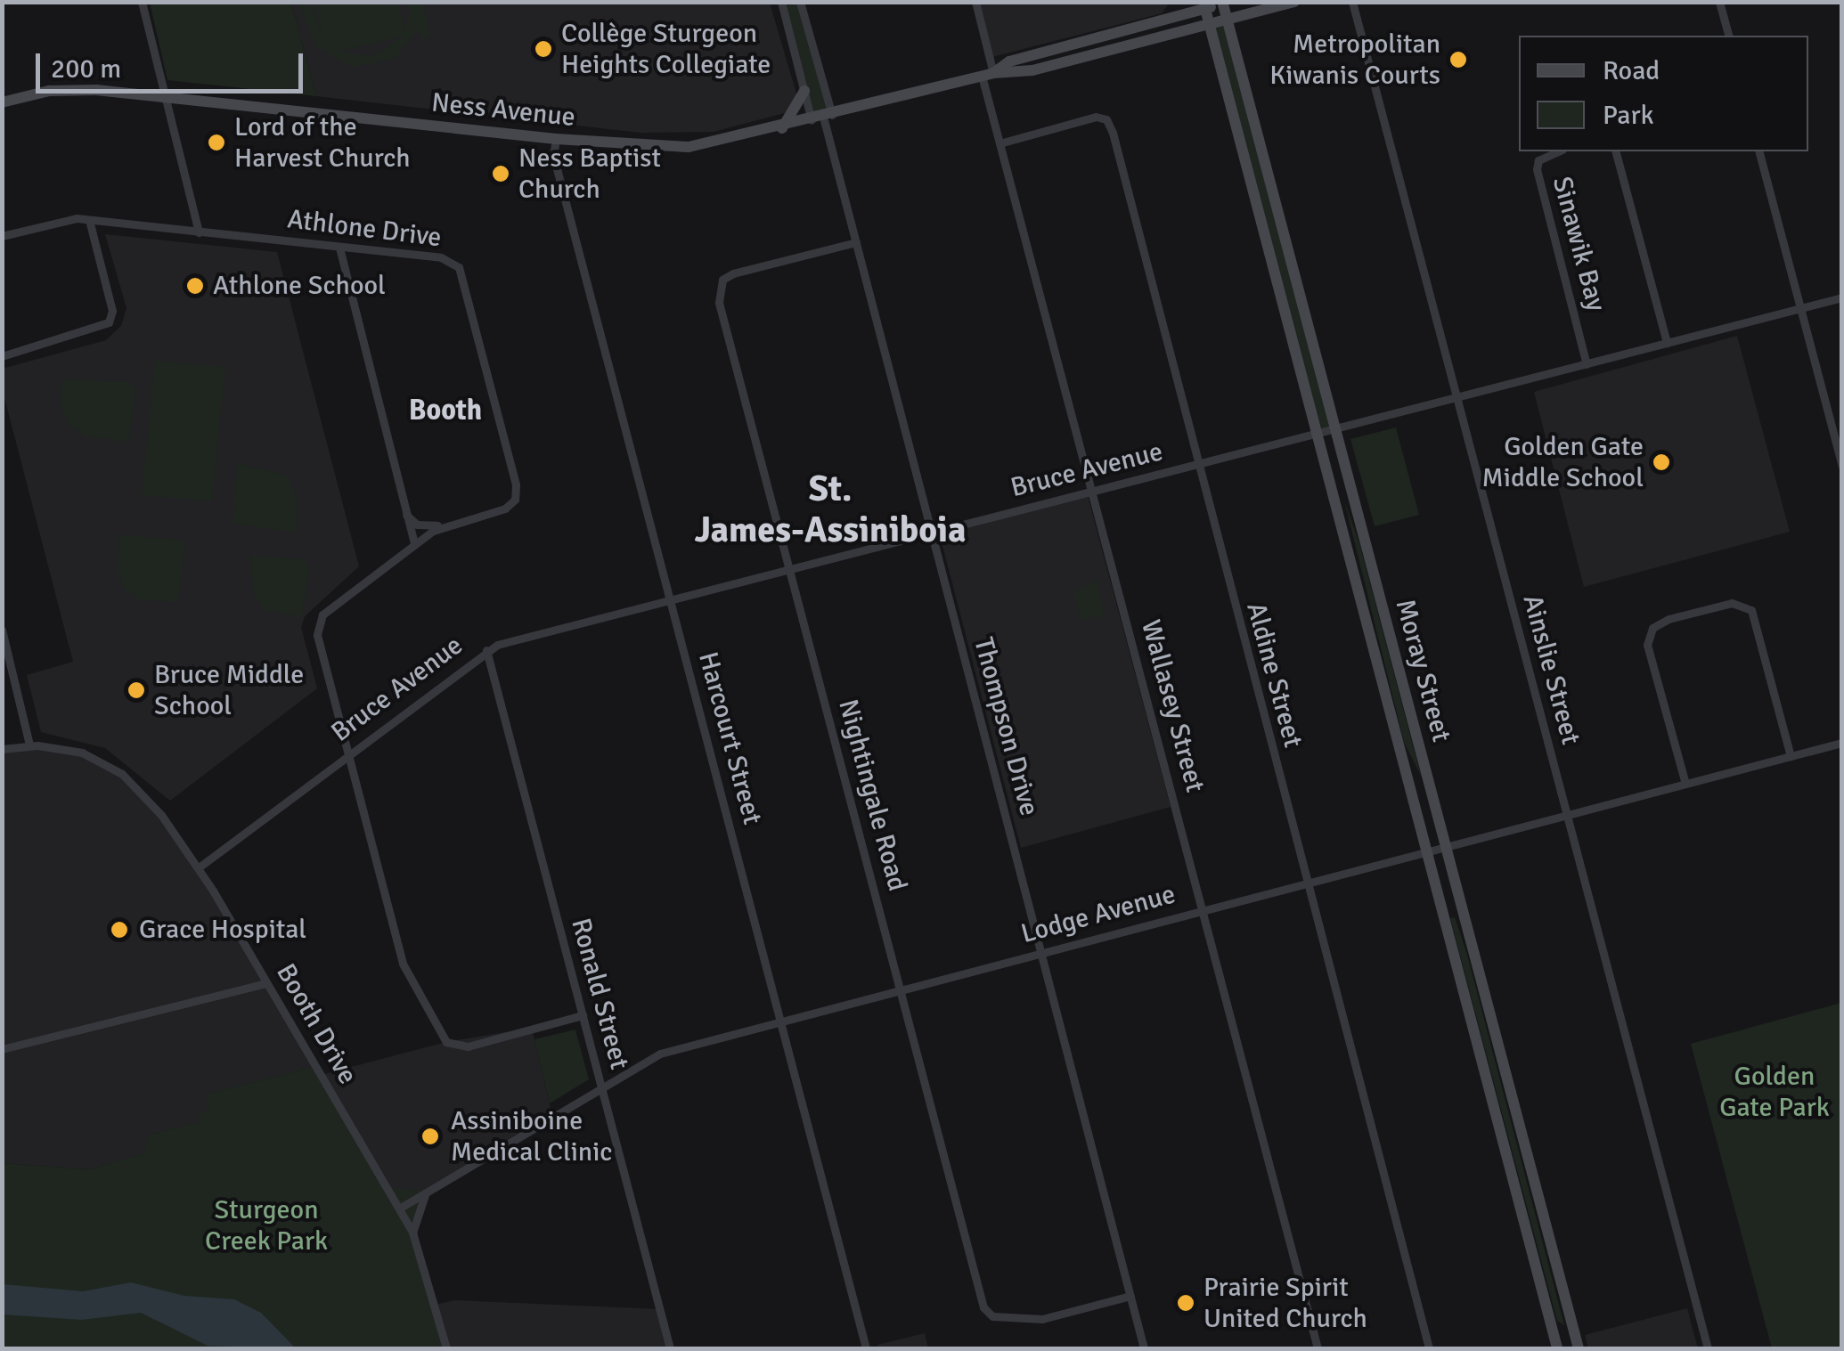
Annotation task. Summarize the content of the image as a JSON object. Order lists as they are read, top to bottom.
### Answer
{
  "streets": {
    "main road": ["Ness Avenue", "Moray Street"],
    "street": [
      "Athlone Drive",
      "Sinawik Bay",
      "Bruce Avenue",
      "Ainslie Street",
      "Aldine Street",
      "Wallasey Street",
      "Thompson Drive",
      "Harcourt Street",
      "Nightingale Road",
      "Lodge Avenue",
      "Ronald Street",
      "Booth Drive"
    ]
  },
  "crossings": [
    ["Ness Avenue", "Moray Street"],
    ["Ness Avenue", "Wallasey Street"],
    ["Ness Avenue", "Thompson Drive"],
    ["Ness Avenue", "Harcourt Street"],
    ["Athlone Drive", "Bruce Avenue"],
    ["Athlone Drive", "Ronald Street"],
    ["Sinawik Bay", "Bruce Avenue"],
    ["Bruce Avenue", "Ainslie Street"],
    ["Bruce Avenue", "Moray Street"],
    ["Bruce Avenue", "Aldine Street"],
    ["Bruce Avenue", "Wallasey Street"],
    ["Bruce Avenue", "Thompson Drive"],
    ["Bruce Avenue", "Harcourt Street"],
    ["Bruce Avenue", "Nightingale Road"],
    ["Bruce Avenue", "Ronald Street"],
    ["Bruce Avenue", "Booth Drive"],
    ["Ainslie Street", "Lodge Avenue"],
    ["Moray Street", "Lodge Avenue"],
    ["Aldine Street", "Wallasey Street"],
    ["Aldine Street", "Lodge Avenue"],
    ["Wallasey Street", "Lodge Avenue"],
    ["Thompson Drive", "Nightingale Road"],
    ["Thompson Drive", "Lodge Avenue"],
    ["Harcourt Street", "Lodge Avenue"],
    ["Nightingale Road", "Lodge Avenue"],
    ["Lodge Avenue", "Ronald Street"],
    ["Lodge Avenue", "Booth Drive"]
  ],
  "districts": ["Booth", "St. James-Assiniboia"],
  "parks": ["Golden Gate Park", "Sturgeon Creek Park"],
  "places": [
    "Collège Sturgeon Heights Collegiate",
    "Metropolitan Kiwanis Courts",
    "Lord of the Harvest Church",
    "Ness Baptist Church",
    "Athlone School",
    "Golden Gate Middle School",
    "Bruce Middle School",
    "Grace Hospital",
    "Assiniboine Medical Clinic",
    "Prairie Spirit United Church"
  ],
  "legend": ["Road", "Park"],
  "scale_bar": "200 m"
}
